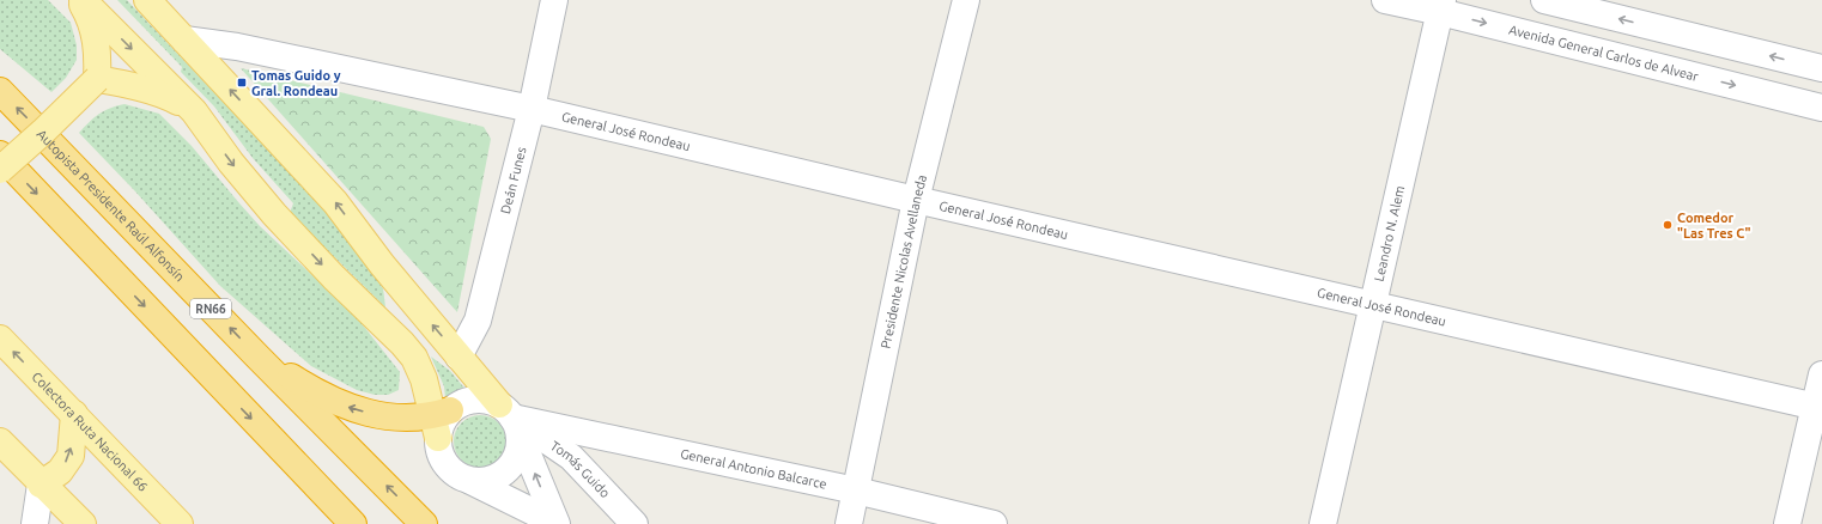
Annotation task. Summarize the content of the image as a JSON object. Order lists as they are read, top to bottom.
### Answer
{
  "streets": {
    "highway": ["Autopista Presidente Raúl Alfonsín", "RN66"],
    "main road": ["Colectora Ruta Nacional 66"],
    "street": [
      "Avenida General Carlos de Alvear",
      "General José Rondeau",
      "Deán Funes",
      "Leandro N. Alem",
      "Presidente Nicolas Avellaneda",
      "General Antonio Balcarce",
      "Tomás Guido"
    ]
  },
  "crossings": [
    ["Avenida General Carlos de Alvear", "Leandro N. Alem"],
    ["General José Rondeau", "Deán Funes"],
    ["General José Rondeau", "Leandro N. Alem"],
    ["General José Rondeau", "Presidente Nicolas Avellaneda"],
    ["Presidente Nicolas Avellaneda", "General Antonio Balcarce"],
    ["General Antonio Balcarce", "Tomás Guido"]
  ],
  "places": {
    "transit": ["Tomas Guido y Gral. Rondeau"],
    "other": ["Comedor \"Las Tres C\""]
  }
}
